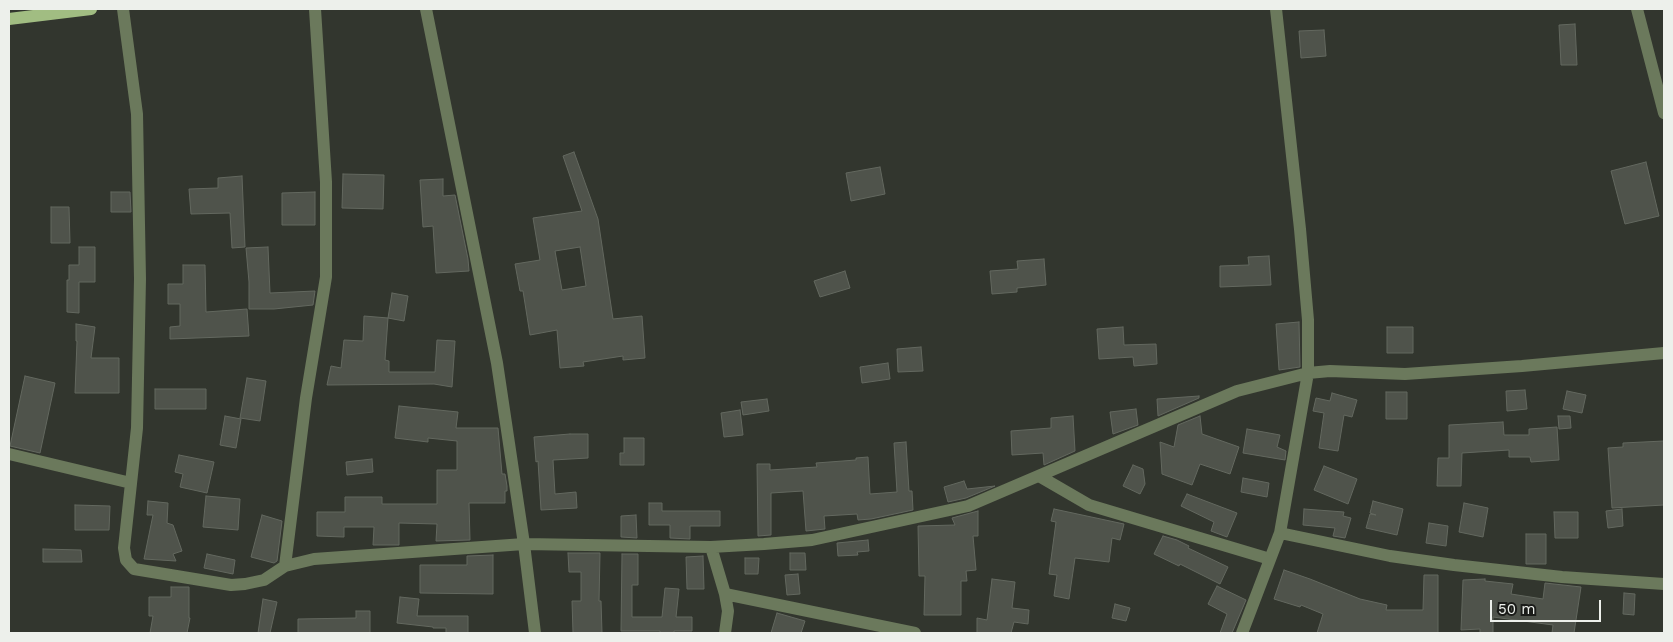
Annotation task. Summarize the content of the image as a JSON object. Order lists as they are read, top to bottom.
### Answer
{
  "scale_bar": "50 m"
}
